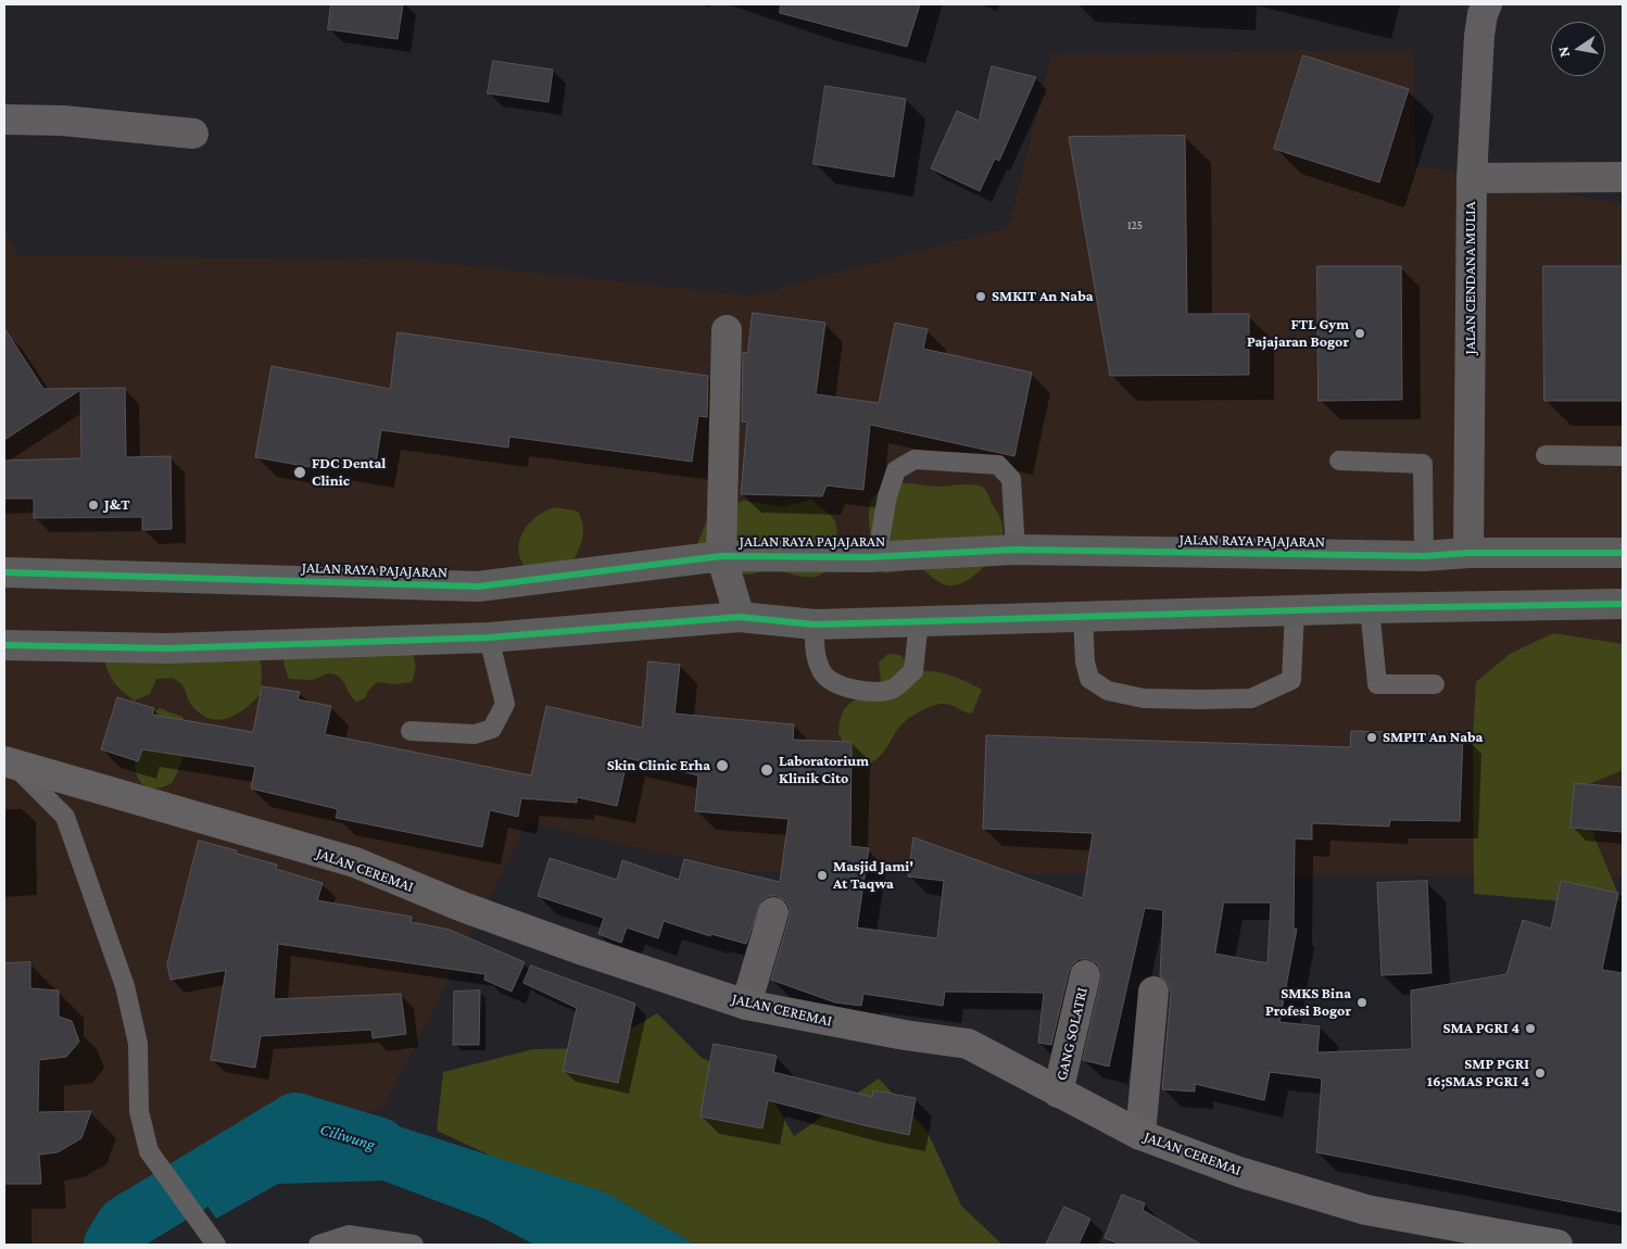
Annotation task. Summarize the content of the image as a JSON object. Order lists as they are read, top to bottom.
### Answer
{
  "streets": {
    "highway": ["JALAN RAYA PAJAJARAN"],
    "street": ["JALAN CENDANA MULIA", "JALAN CEREMAI", "GANG SOLATRI"]
  },
  "crossings": [
    ["JALAN CENDANA MULIA", "JALAN RAYA PAJAJARAN"],
    ["JALAN CEREMAI", "GANG SOLATRI"]
  ],
  "water": ["Ciliwung"],
  "places": [
    "SMKIT An Naba",
    "FTL Gym Pajajaran Bogor",
    "FDC Dental Clinic",
    "J&T",
    "SMPIT An Naba",
    "Skin Clinic Erha",
    "Laboratorium Klinik Cito",
    "Masjid Jami' At Taqwa",
    "SMKS Bina Profesi Bogor",
    "SMA PGRI 4",
    "SMP PGRI 16;SMAS PGRI 4"
  ],
  "house_numbers": ["125"],
  "north": "left"
}
